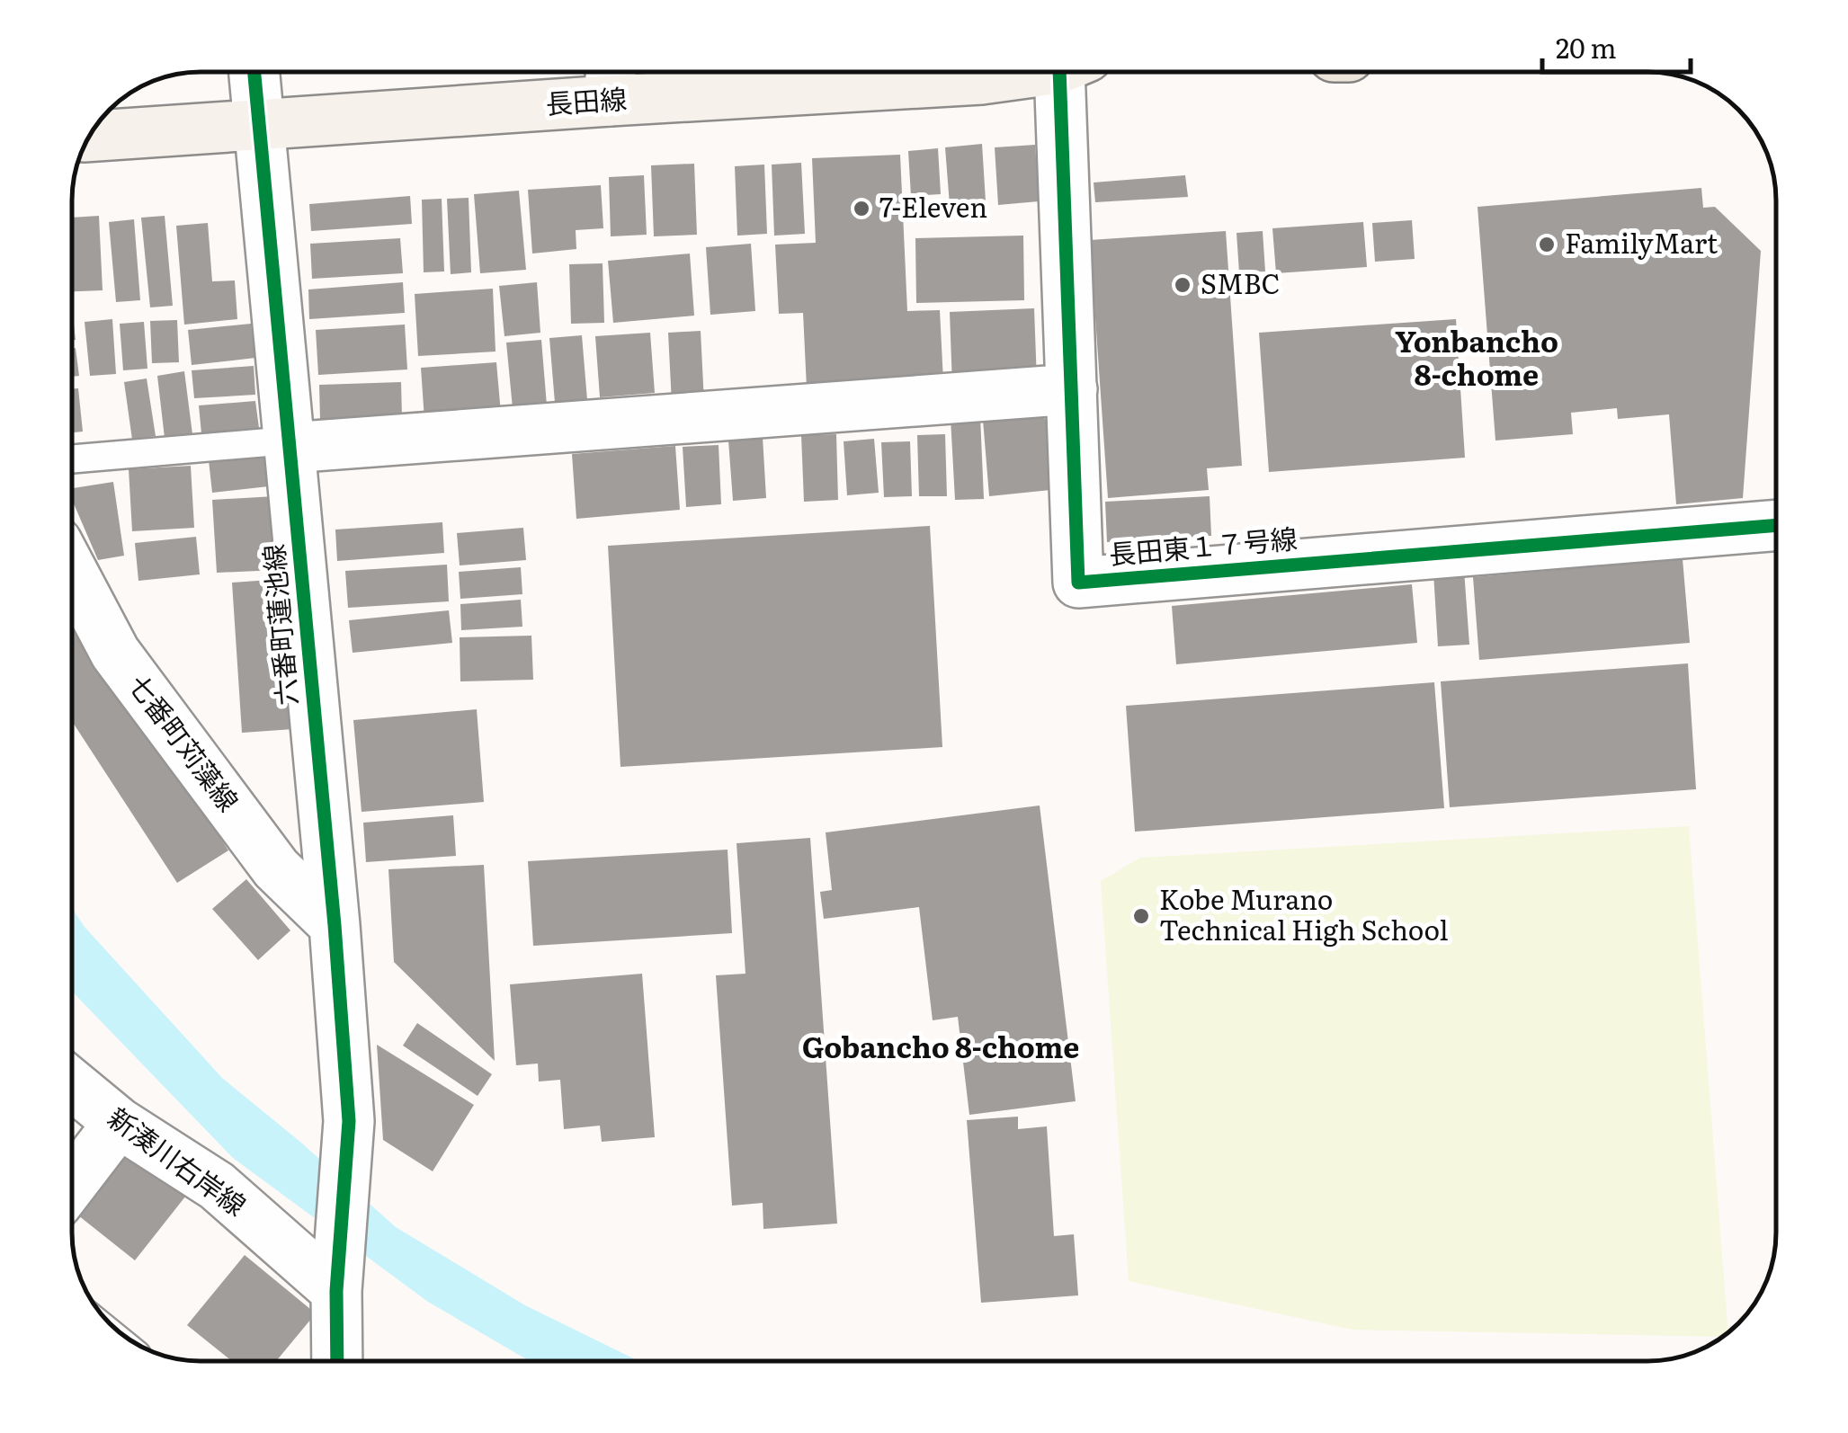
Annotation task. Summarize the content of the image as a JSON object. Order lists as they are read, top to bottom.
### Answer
{
  "streets": {
    "street": [
      "長田線",
      "長田東１７号線",
      "六番町蓮池線",
      "七番町苅藻線",
      "新湊川右岸線"
    ]
  },
  "crossings": [
    ["長田線", "六番町蓮池線"],
    ["六番町蓮池線", "七番町苅藻線"],
    ["六番町蓮池線", "新湊川右岸線"]
  ],
  "districts": ["Yonbancho 8-chome", "Gobancho 8-chome"],
  "places": [
    "7-Eleven",
    "FamilyMart",
    "SMBC",
    "Kobe Murano Technical High School"
  ],
  "scale_bar": "20 m"
}
